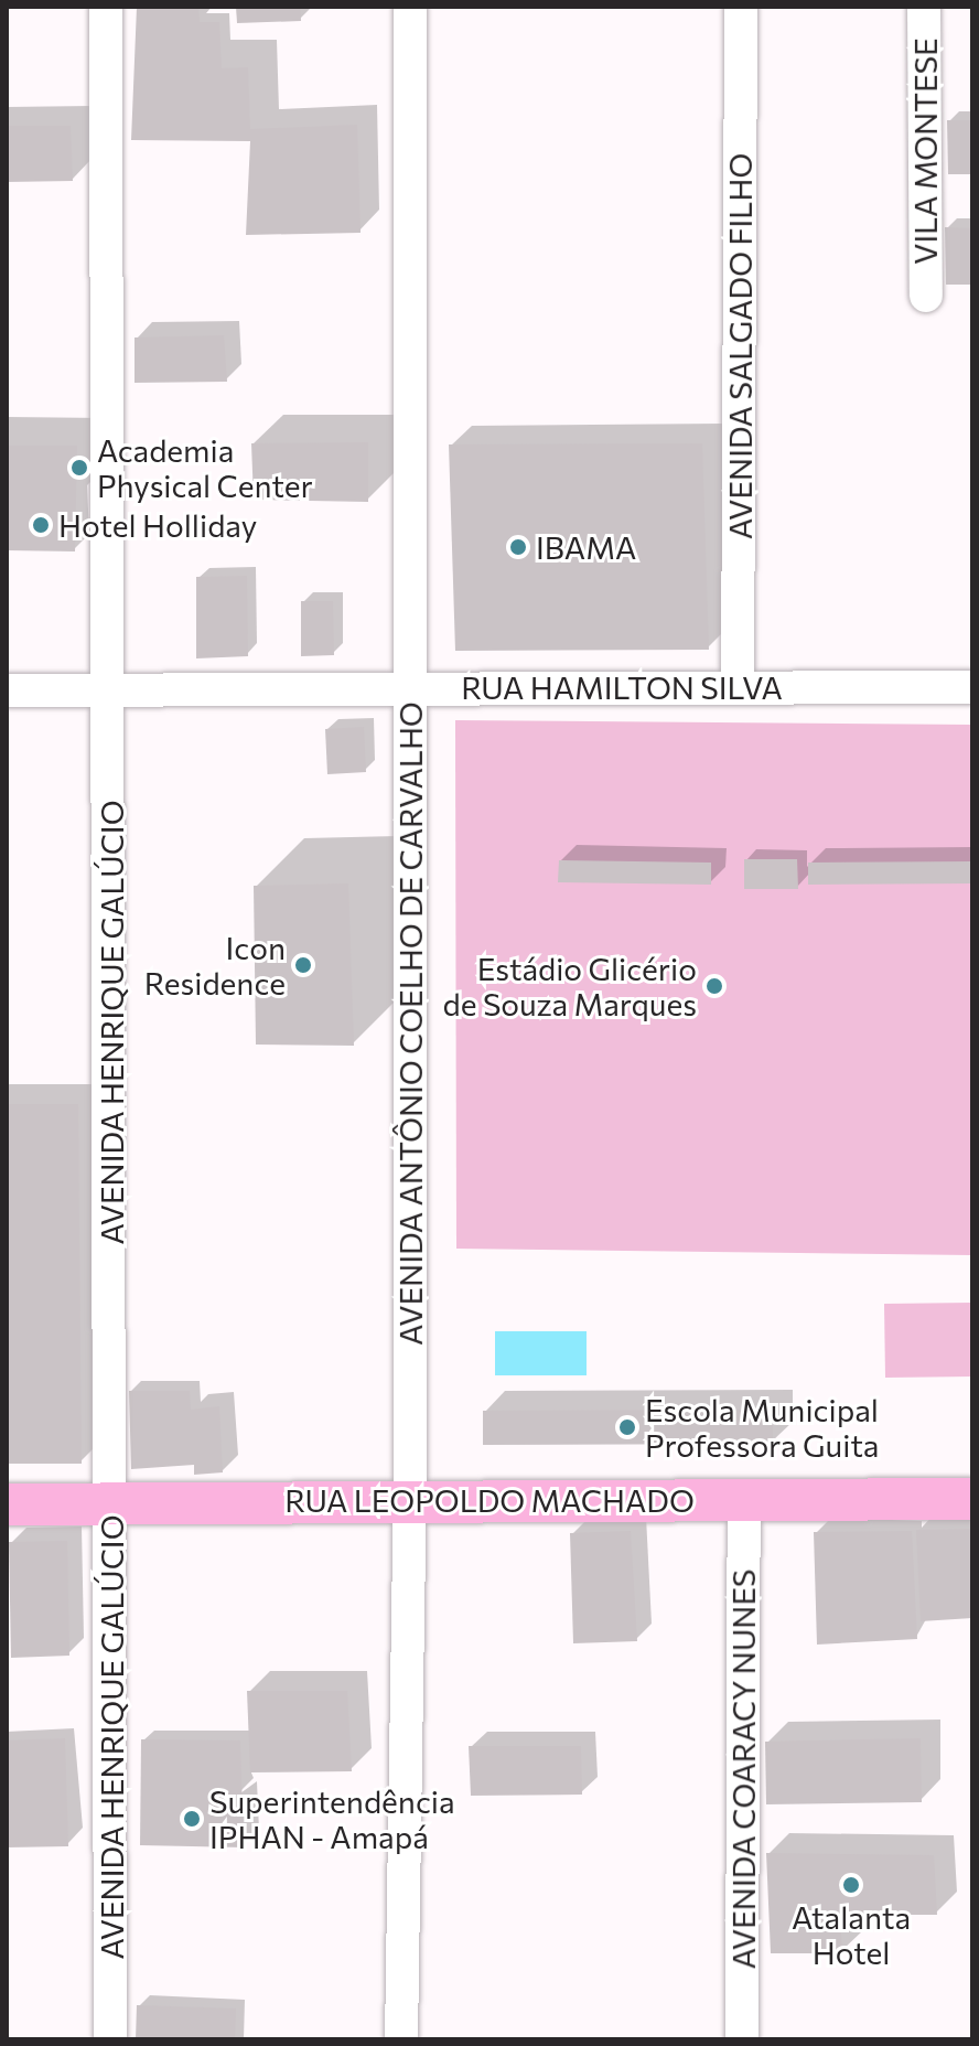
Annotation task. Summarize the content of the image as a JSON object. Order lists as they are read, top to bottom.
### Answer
{
  "streets": {
    "main road": ["RUA LEOPOLDO MACHADO"],
    "street": [
      "VILA MONTESE",
      "AVENIDA SALGADO FILHO",
      "RUA HAMILTON SILVA",
      "AVENIDA HENRIQUE GALÚCIO",
      "AVENIDA ANTÔNIO COELHO DE CARVALHO",
      "AVENIDA COARACY NUNES"
    ]
  },
  "crossings": [
    ["AVENIDA SALGADO FILHO", "RUA HAMILTON SILVA"],
    ["RUA HAMILTON SILVA", "AVENIDA HENRIQUE GALÚCIO"],
    ["RUA HAMILTON SILVA", "AVENIDA ANTÔNIO COELHO DE CARVALHO"],
    ["AVENIDA HENRIQUE GALÚCIO", "RUA LEOPOLDO MACHADO"],
    ["AVENIDA ANTÔNIO COELHO DE CARVALHO", "RUA LEOPOLDO MACHADO"],
    ["RUA LEOPOLDO MACHADO", "AVENIDA COARACY NUNES"]
  ],
  "places": [
    "Academia Physical Center",
    "Hotel Holliday",
    "IBAMA",
    "Icon Residence",
    "Estádio Glicério de Souza Marques",
    "Escola Municipal Professora Guita",
    "Superintendência IPHAN - Amapá",
    "Atalanta Hotel"
  ]
}
